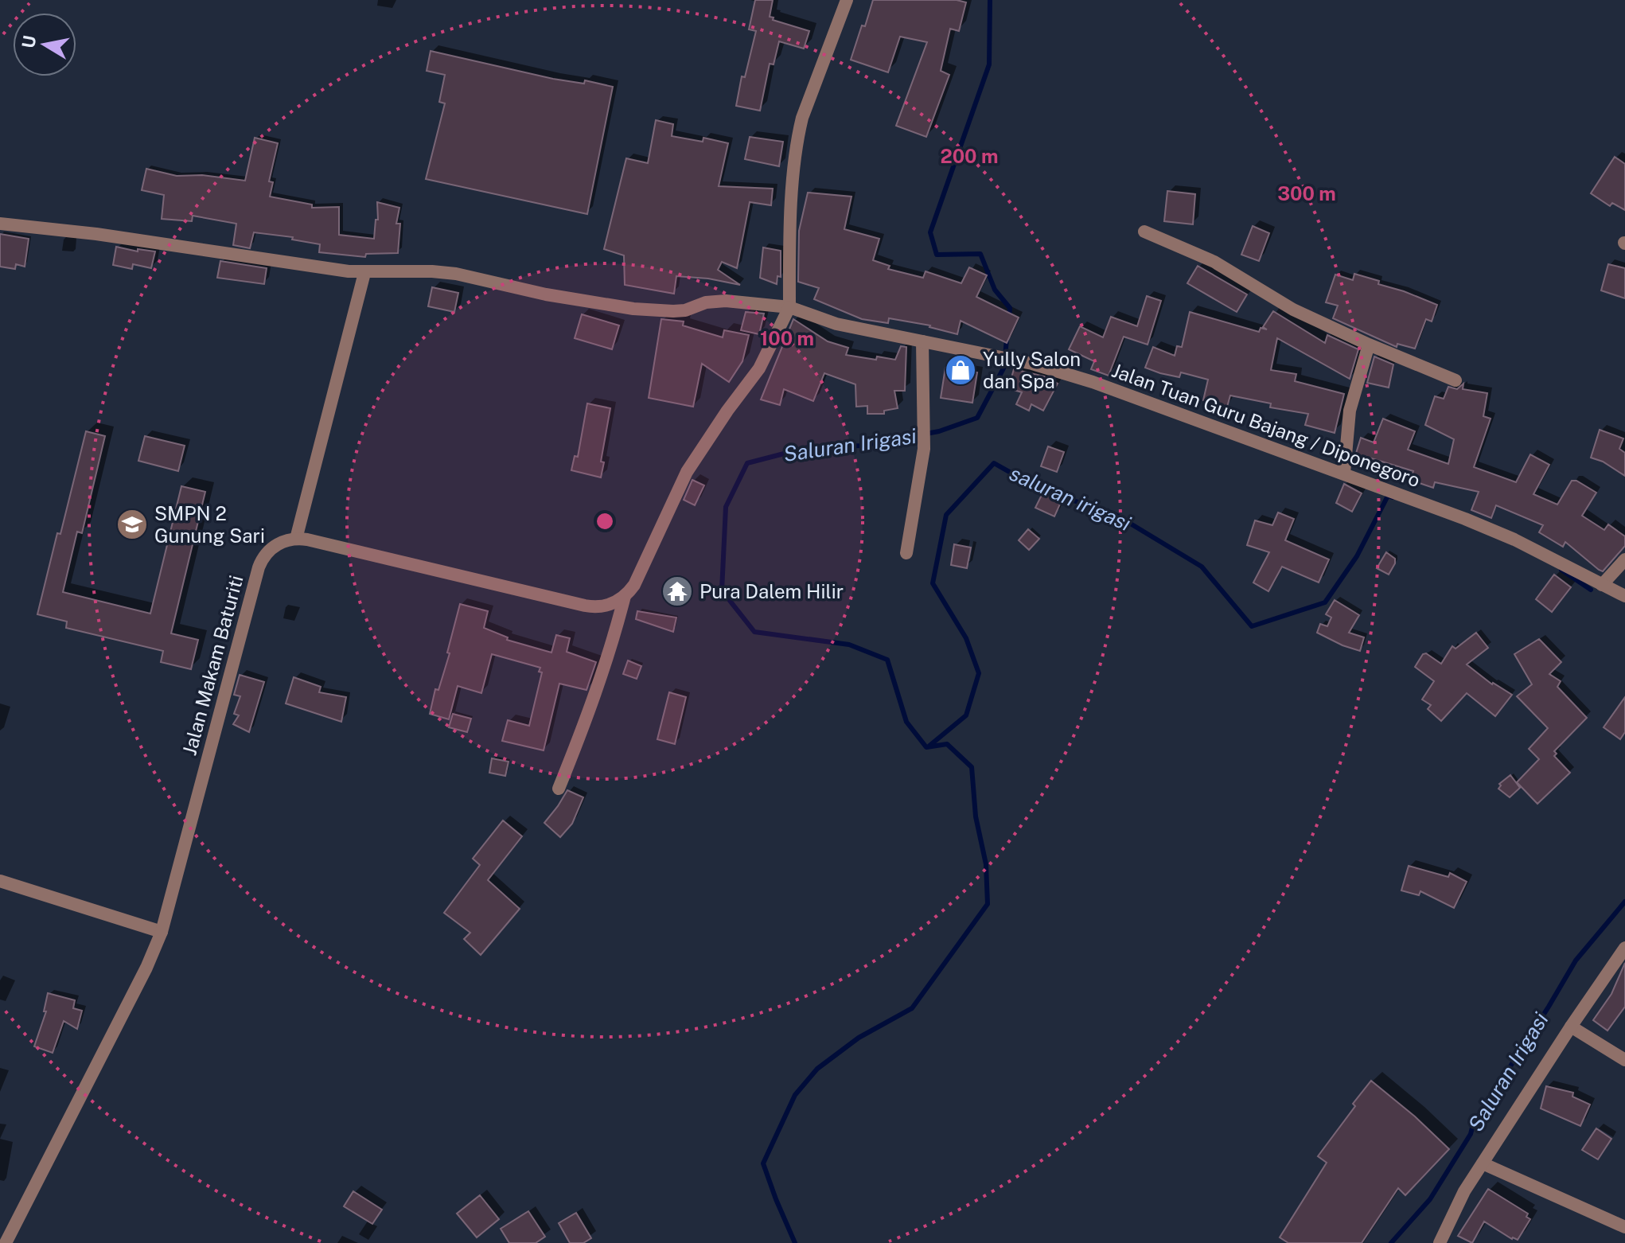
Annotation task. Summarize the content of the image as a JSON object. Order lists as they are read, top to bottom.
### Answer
{
  "streets": {
    "street": ["Jalan Tuan Guru Bajang / Diponegoro", "Jalan Makam Baturiti"]
  },
  "water": ["Saluran Irigasi", "saluran irigasi"],
  "places": {
    "shop": ["Yully Salon dan Spa"],
    "school or university": ["SMPN 2 Gunung Sari"],
    "temple": ["Pura Dalem Hilir"]
  },
  "north": "left",
  "rings": ["200 m", "300 m", "100 m"]
}
